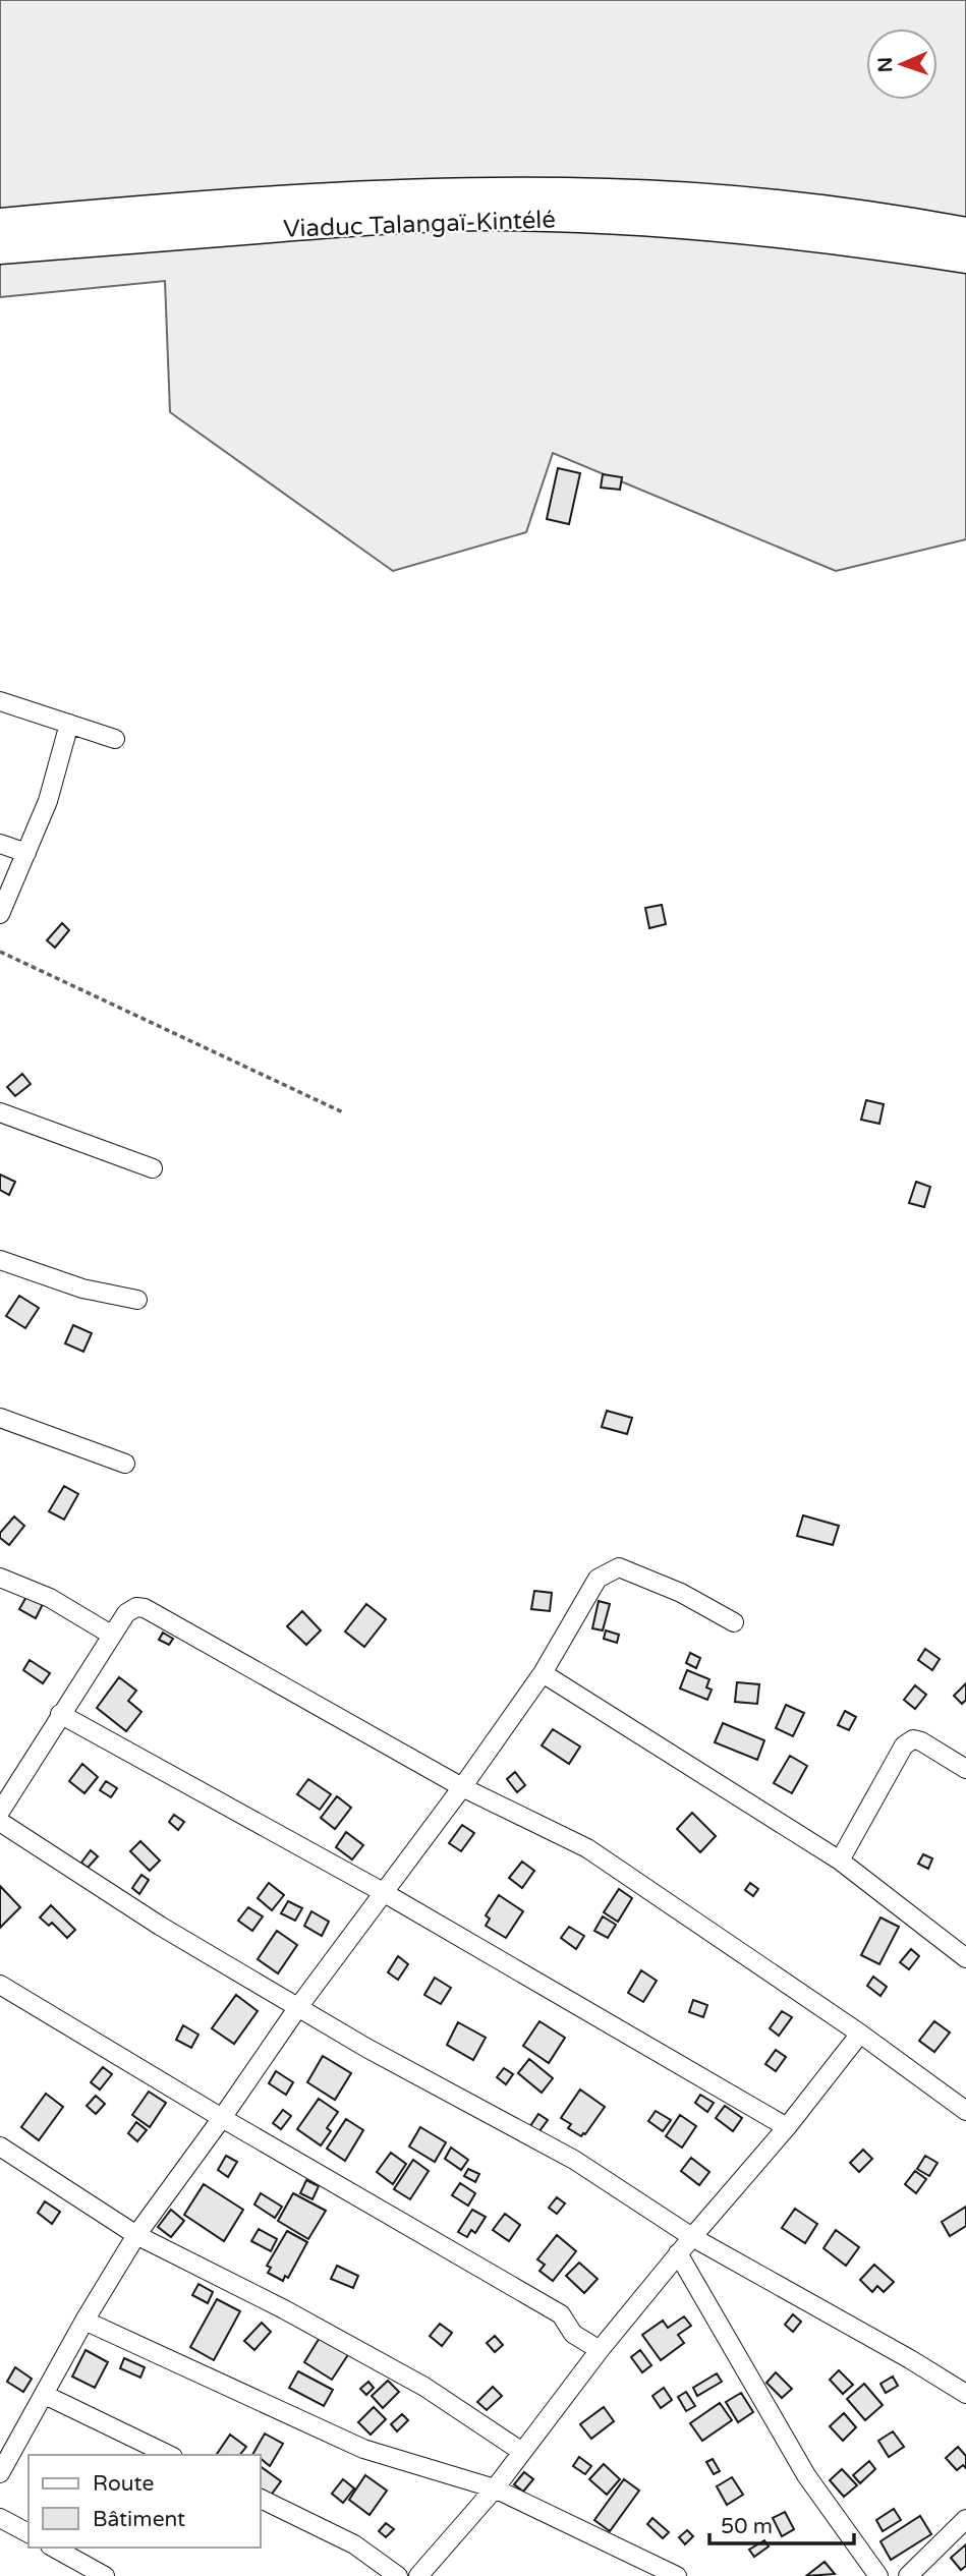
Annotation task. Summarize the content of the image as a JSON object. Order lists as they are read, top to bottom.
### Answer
{
  "streets": {
    "highway": ["Viaduc Talangaï-Kintélé"]
  },
  "legend": ["Route", "Bâtiment"],
  "scale_bar": "50 m",
  "north": "left"
}
